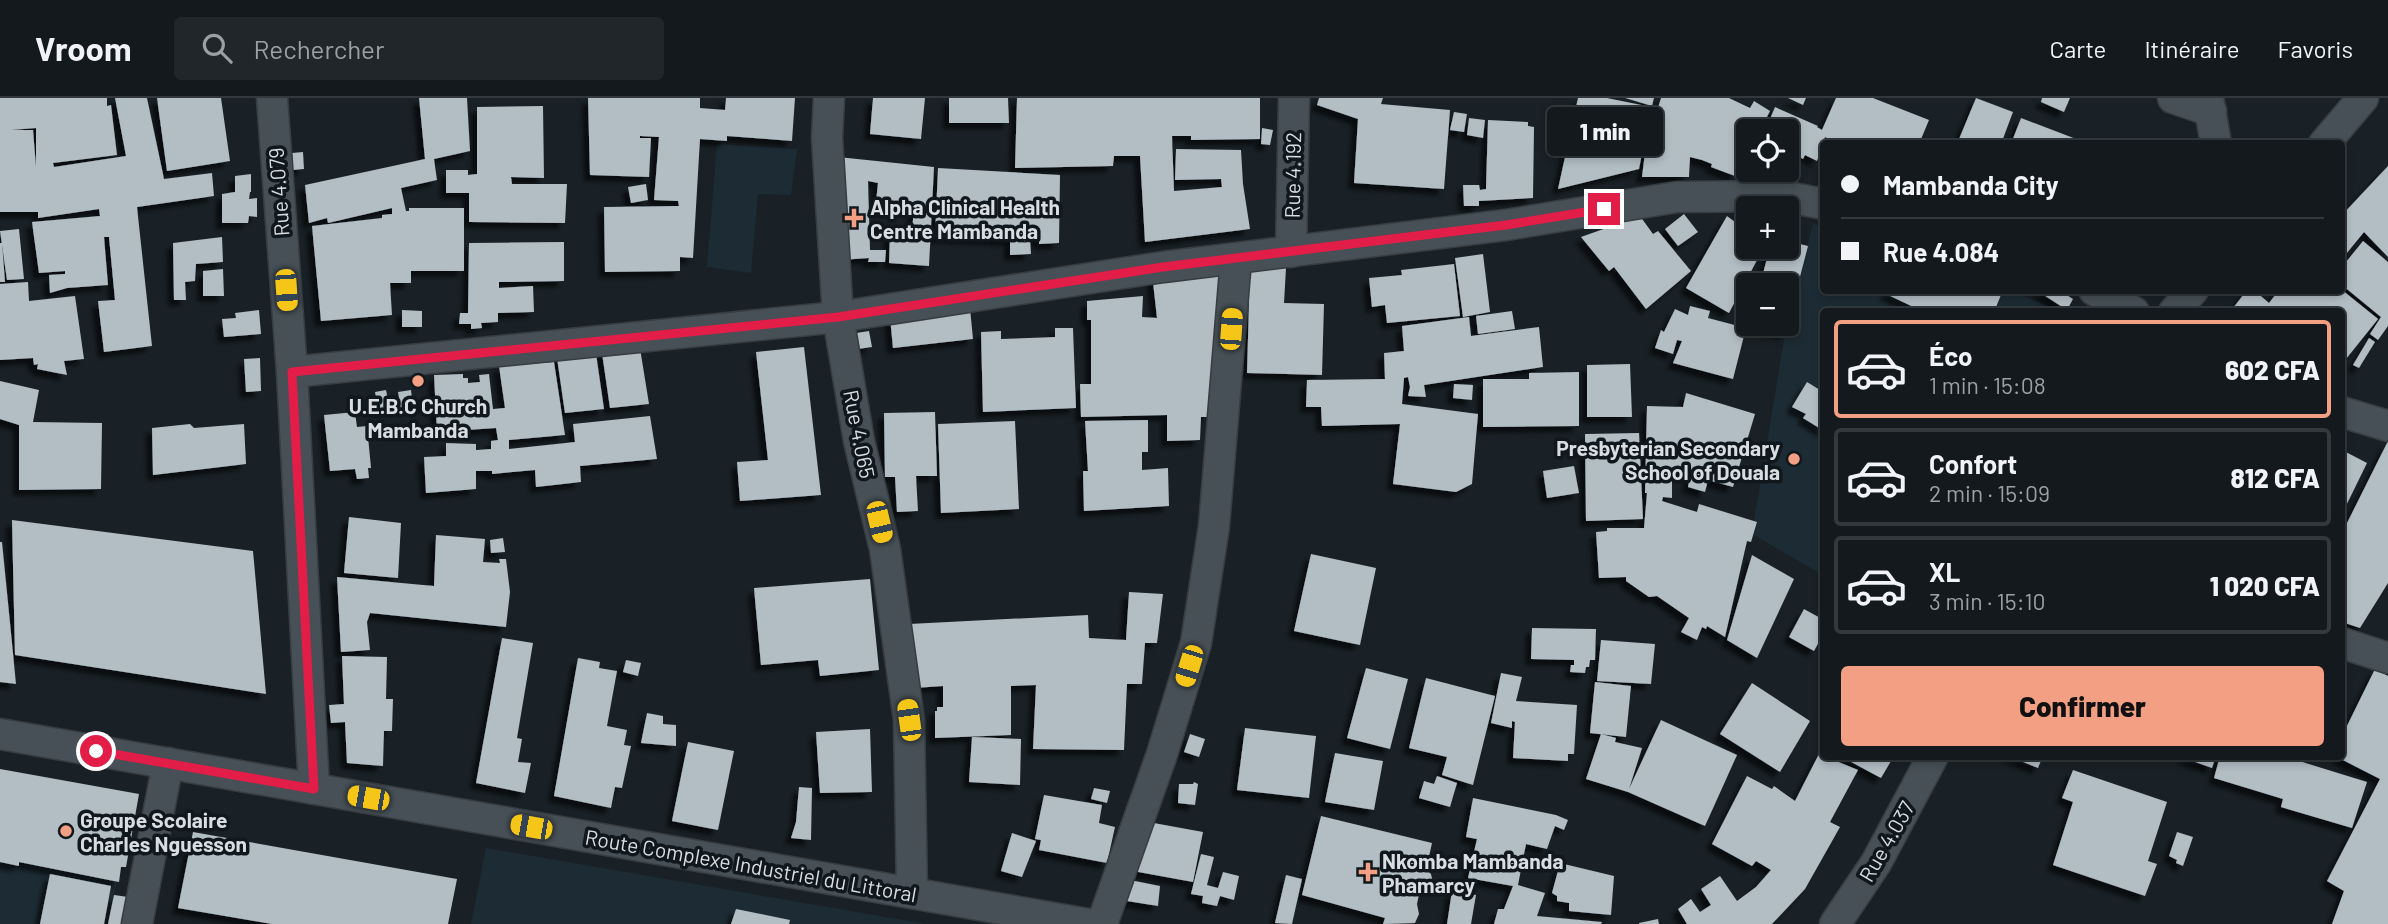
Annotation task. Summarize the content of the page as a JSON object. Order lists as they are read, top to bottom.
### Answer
{
  "streets": {
    "street": [
      "Rue 4.192",
      "Rue 4.079",
      "Rue 4.065",
      "Rue 4.037",
      "Route Complexe Industriel du Littoral"
    ]
  },
  "crossings": [
    ["Rue 4.079", "Route Complexe Industriel du Littoral"],
    ["Rue 4.065", "Route Complexe Industriel du Littoral"]
  ],
  "places": {
    "health": ["Alpha Clinical Health Centre Mambanda", "Nkomba Mambanda Phamarcy"],
    "other": ["U.E.B.C Church Mambanda", "Presbyterian Secondary School of Douala", "Groupe Scolaire Charles Nguesson"]
  },
  "page": {
    "header": "Vroom",
    "search": "Rechercher",
    "nav": ["Carte", "Itinéraire", "Favoris"],
    "bubble": "1 min",
    "map_buttons": ["+", "−"],
    "banner": ["Mambanda City", "Rue 4.084"],
    "list": [
      {
        "name": "Éco",
        "note": "1 min · 15:08",
        "value": "602 CFA"
      },
      {
        "name": "Confort",
        "note": "2 min · 15:09",
        "value": "812 CFA"
      },
      {
        "name": "XL",
        "note": "3 min · 15:10",
        "value": "1 020 CFA"
      }
    ],
    "buttons": "Confirmer"
  }
}
